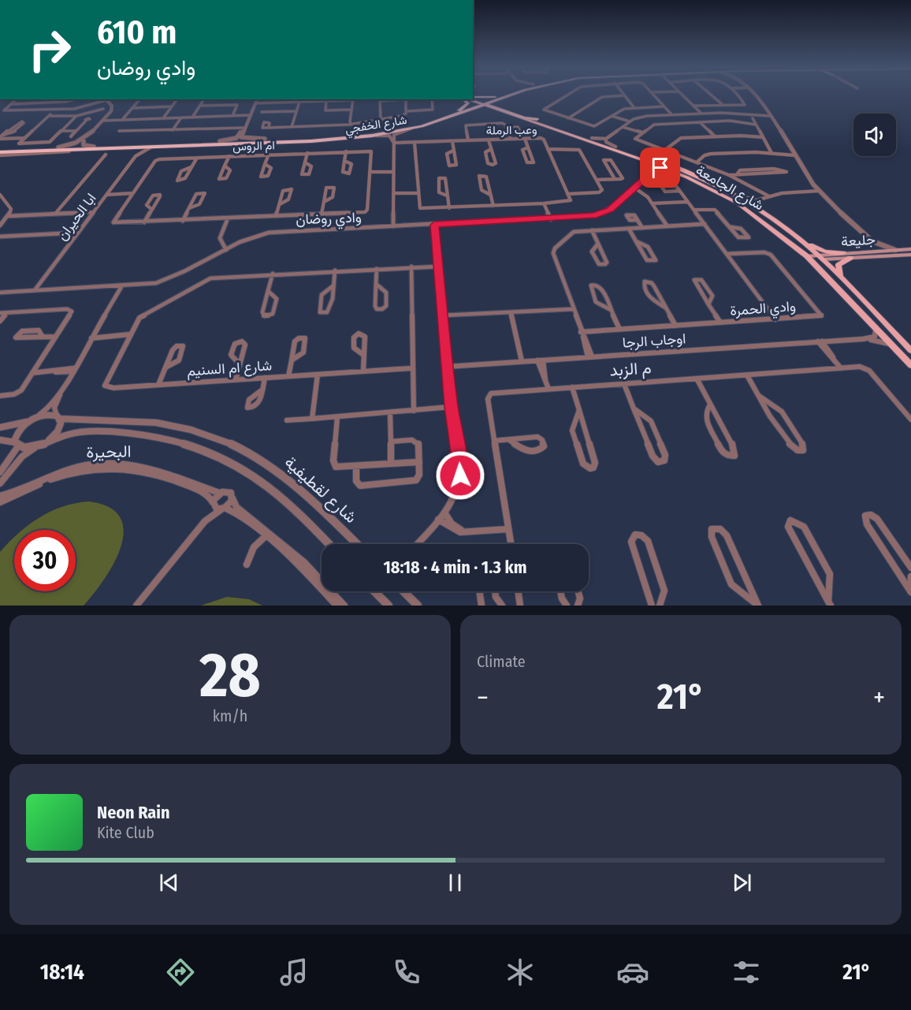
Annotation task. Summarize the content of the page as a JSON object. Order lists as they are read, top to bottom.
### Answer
{
  "streets": {
    "highway": ["شارع الخفجي"],
    "main road": ["شارع الجامعة", "جليعة"],
    "street": [
      "وعب الرملة",
      "ام الروس",
      "ابا الحيران",
      "وادي روضان",
      "وادي الحمرة",
      "اوجاب الرجا",
      "شارع ام السنيم",
      "م الزبد",
      "البحيرة",
      "شارع لقطيفية"
    ]
  },
  "crossings": [
    ["شارع الخفجي", "شارع الجامعة"],
    ["شارع الخفجي", "ابا الحيران"],
    ["شارع الجامعة", "جليعة"],
    ["شارع الجامعة", "اوجاب الرجا"],
    ["ابا الحيران", "وادي روضان"]
  ],
  "page": {
    "turn": ["610 m", "وادي روضان"],
    "limit": "30",
    "trip": "18:18 · 4 min · 1.3 km",
    "tile": [
      ["28", "km/h"],
      "Climate"
    ],
    "heat": ["−", "21°", "+"],
    "song": ["Neon Rain", "Kite Club"],
    "tabs": ["18:14", "21°"]
  }
}
